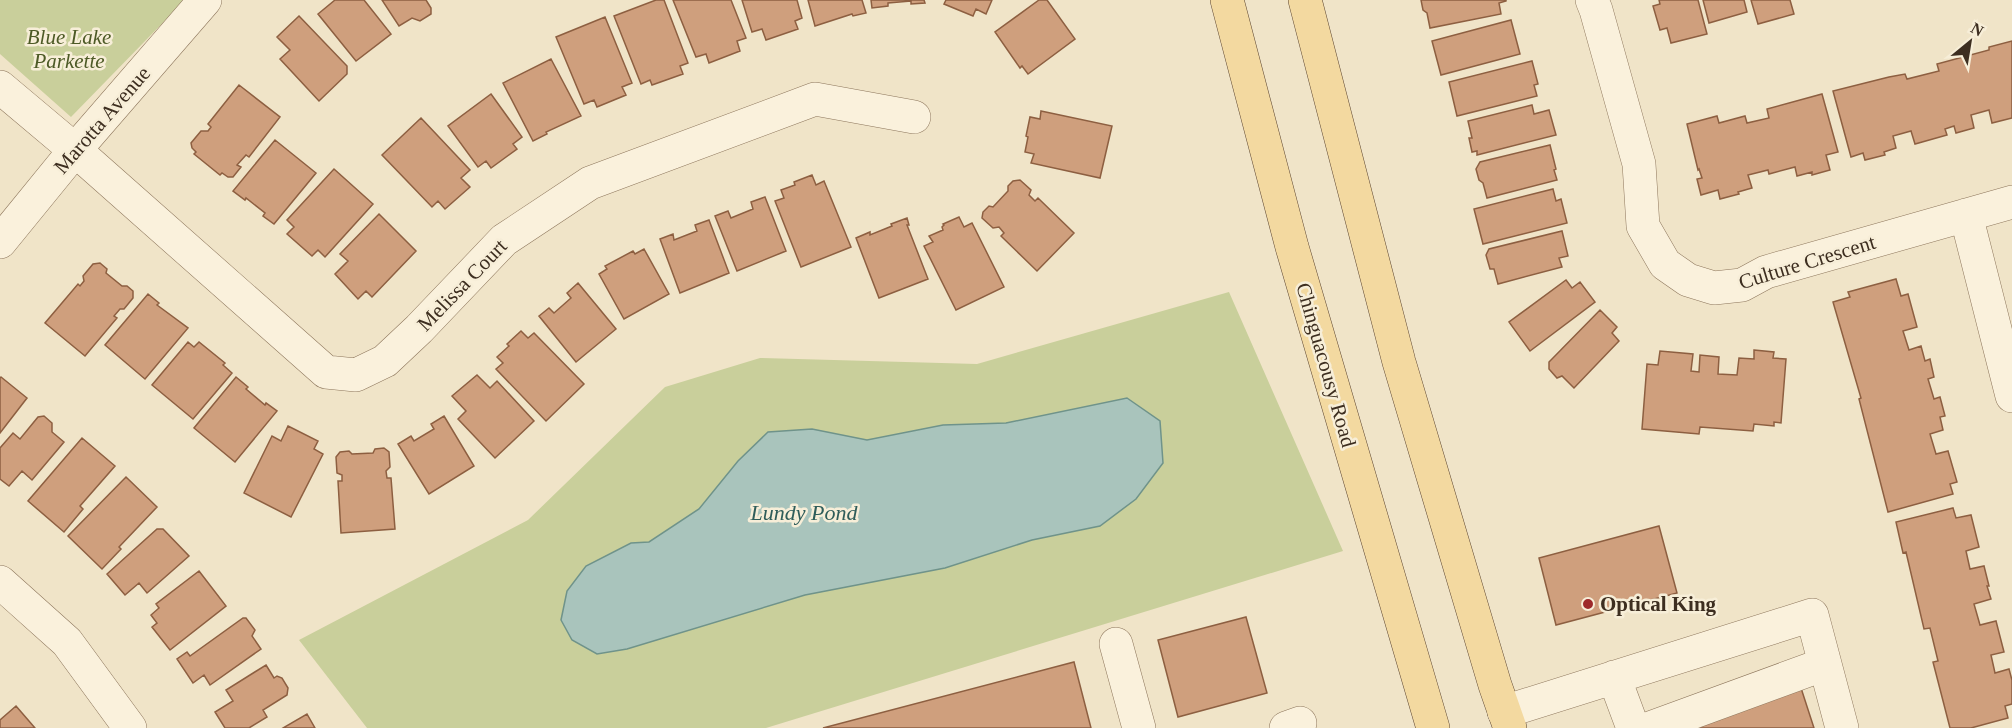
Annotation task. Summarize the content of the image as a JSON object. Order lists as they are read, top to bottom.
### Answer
{
  "streets": {
    "main road": ["Chinguacousy Road"],
    "street": ["Marotta Avenue", "Culture Crescent", "Melissa Court"]
  },
  "crossings": [
    ["Marotta Avenue", "Melissa Court"]
  ],
  "water": ["Lundy Pond"],
  "parks": ["Blue Lake Parkette"],
  "places": ["Optical King"],
  "north": "top right"
}
